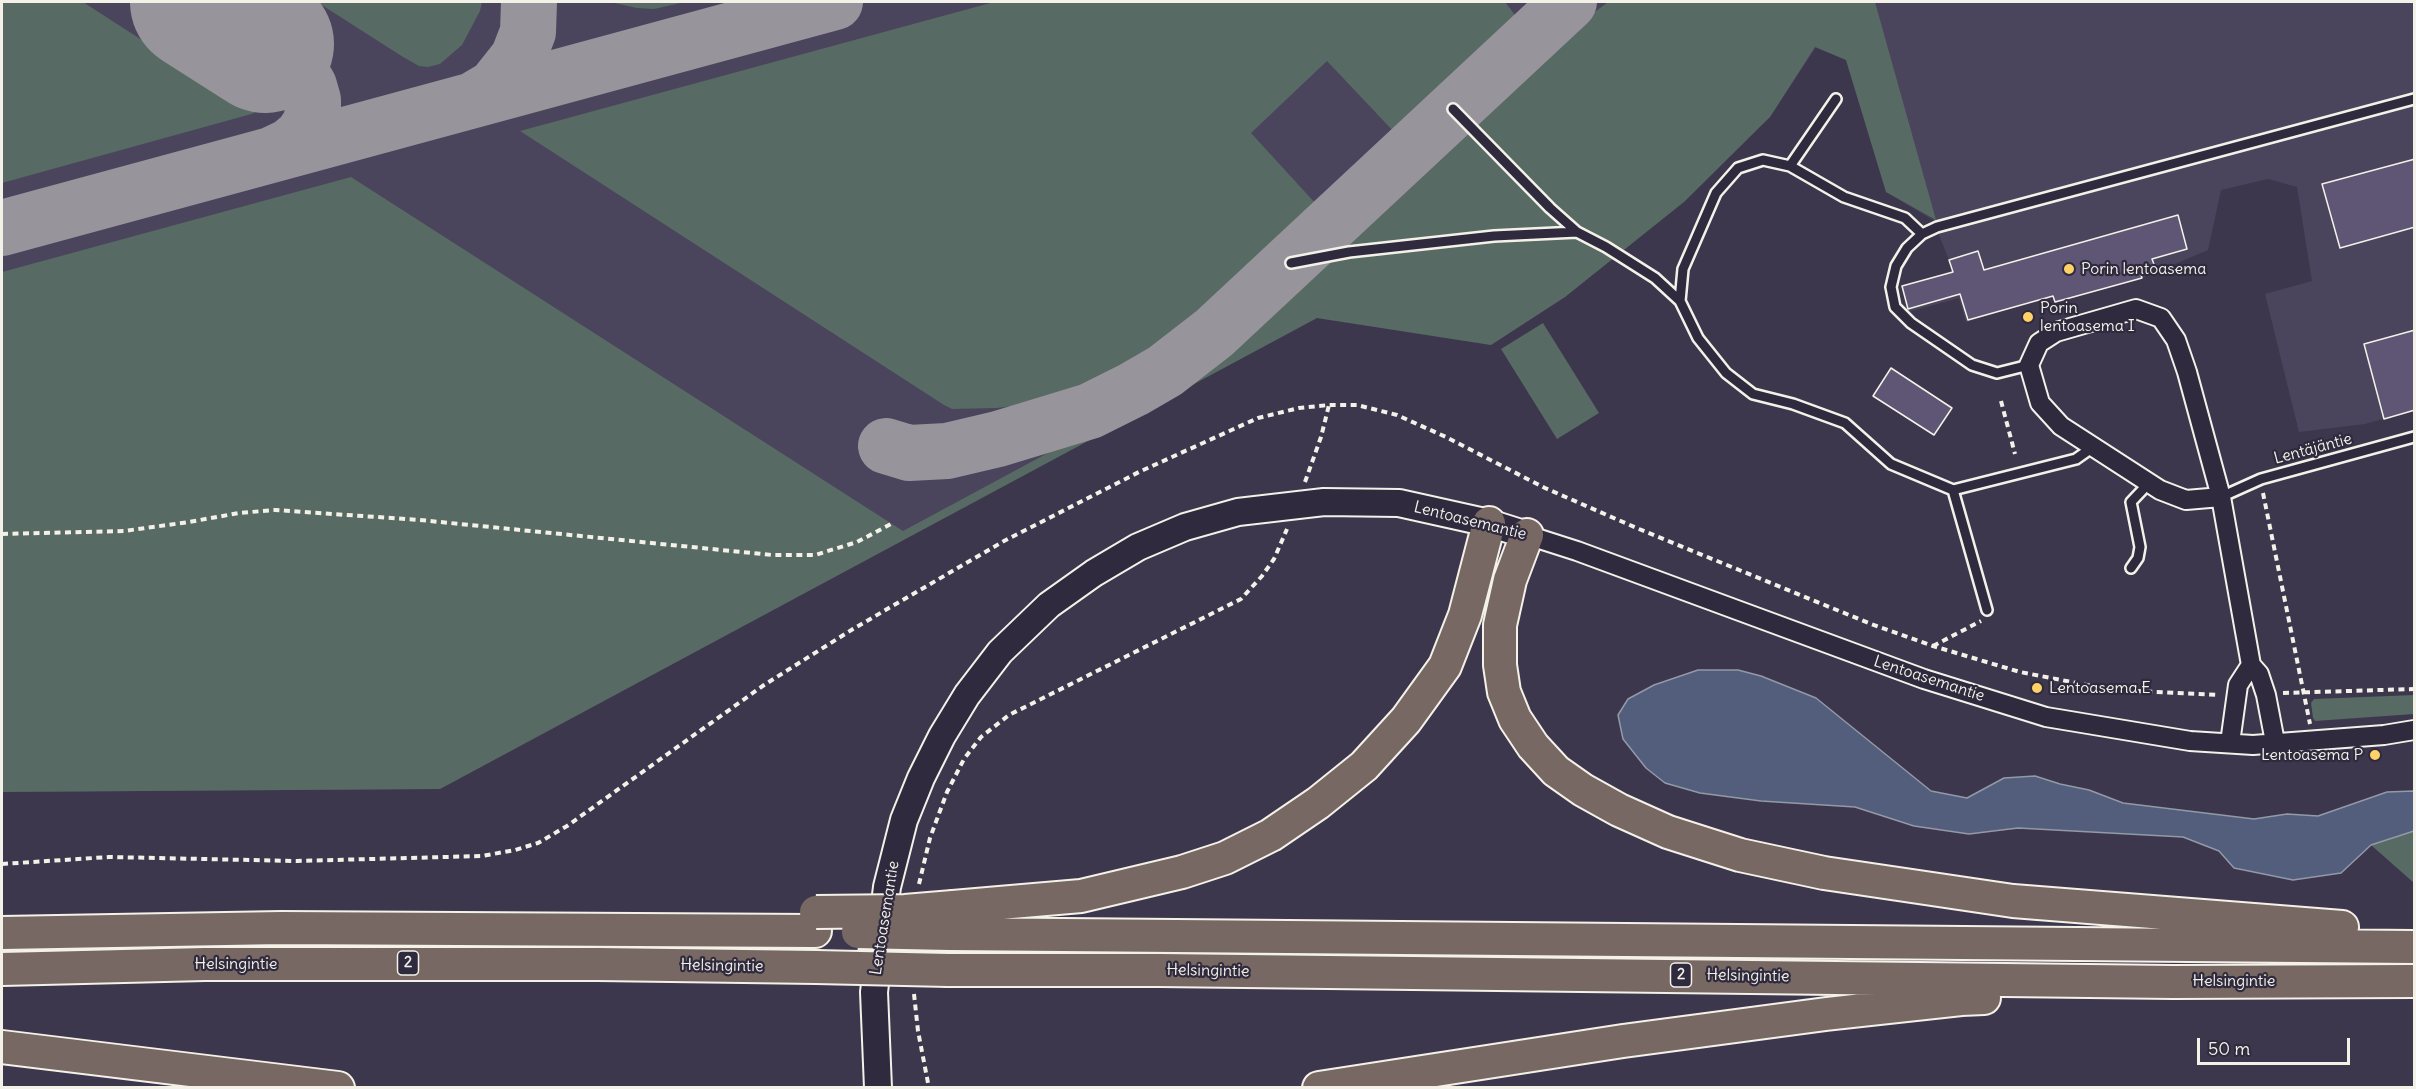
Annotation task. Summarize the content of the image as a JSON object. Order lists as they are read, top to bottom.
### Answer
{
  "streets": {
    "highway": ["2", "Helsingintie"],
    "main road": ["Lentoasemantie"],
    "lane": ["Lentäjäntie"]
  },
  "places": [
    "Porin lentoasema",
    "Porin lentoasema I",
    "Lentoasema E",
    "Lentoasema P"
  ],
  "scale_bar": "50 m"
}
